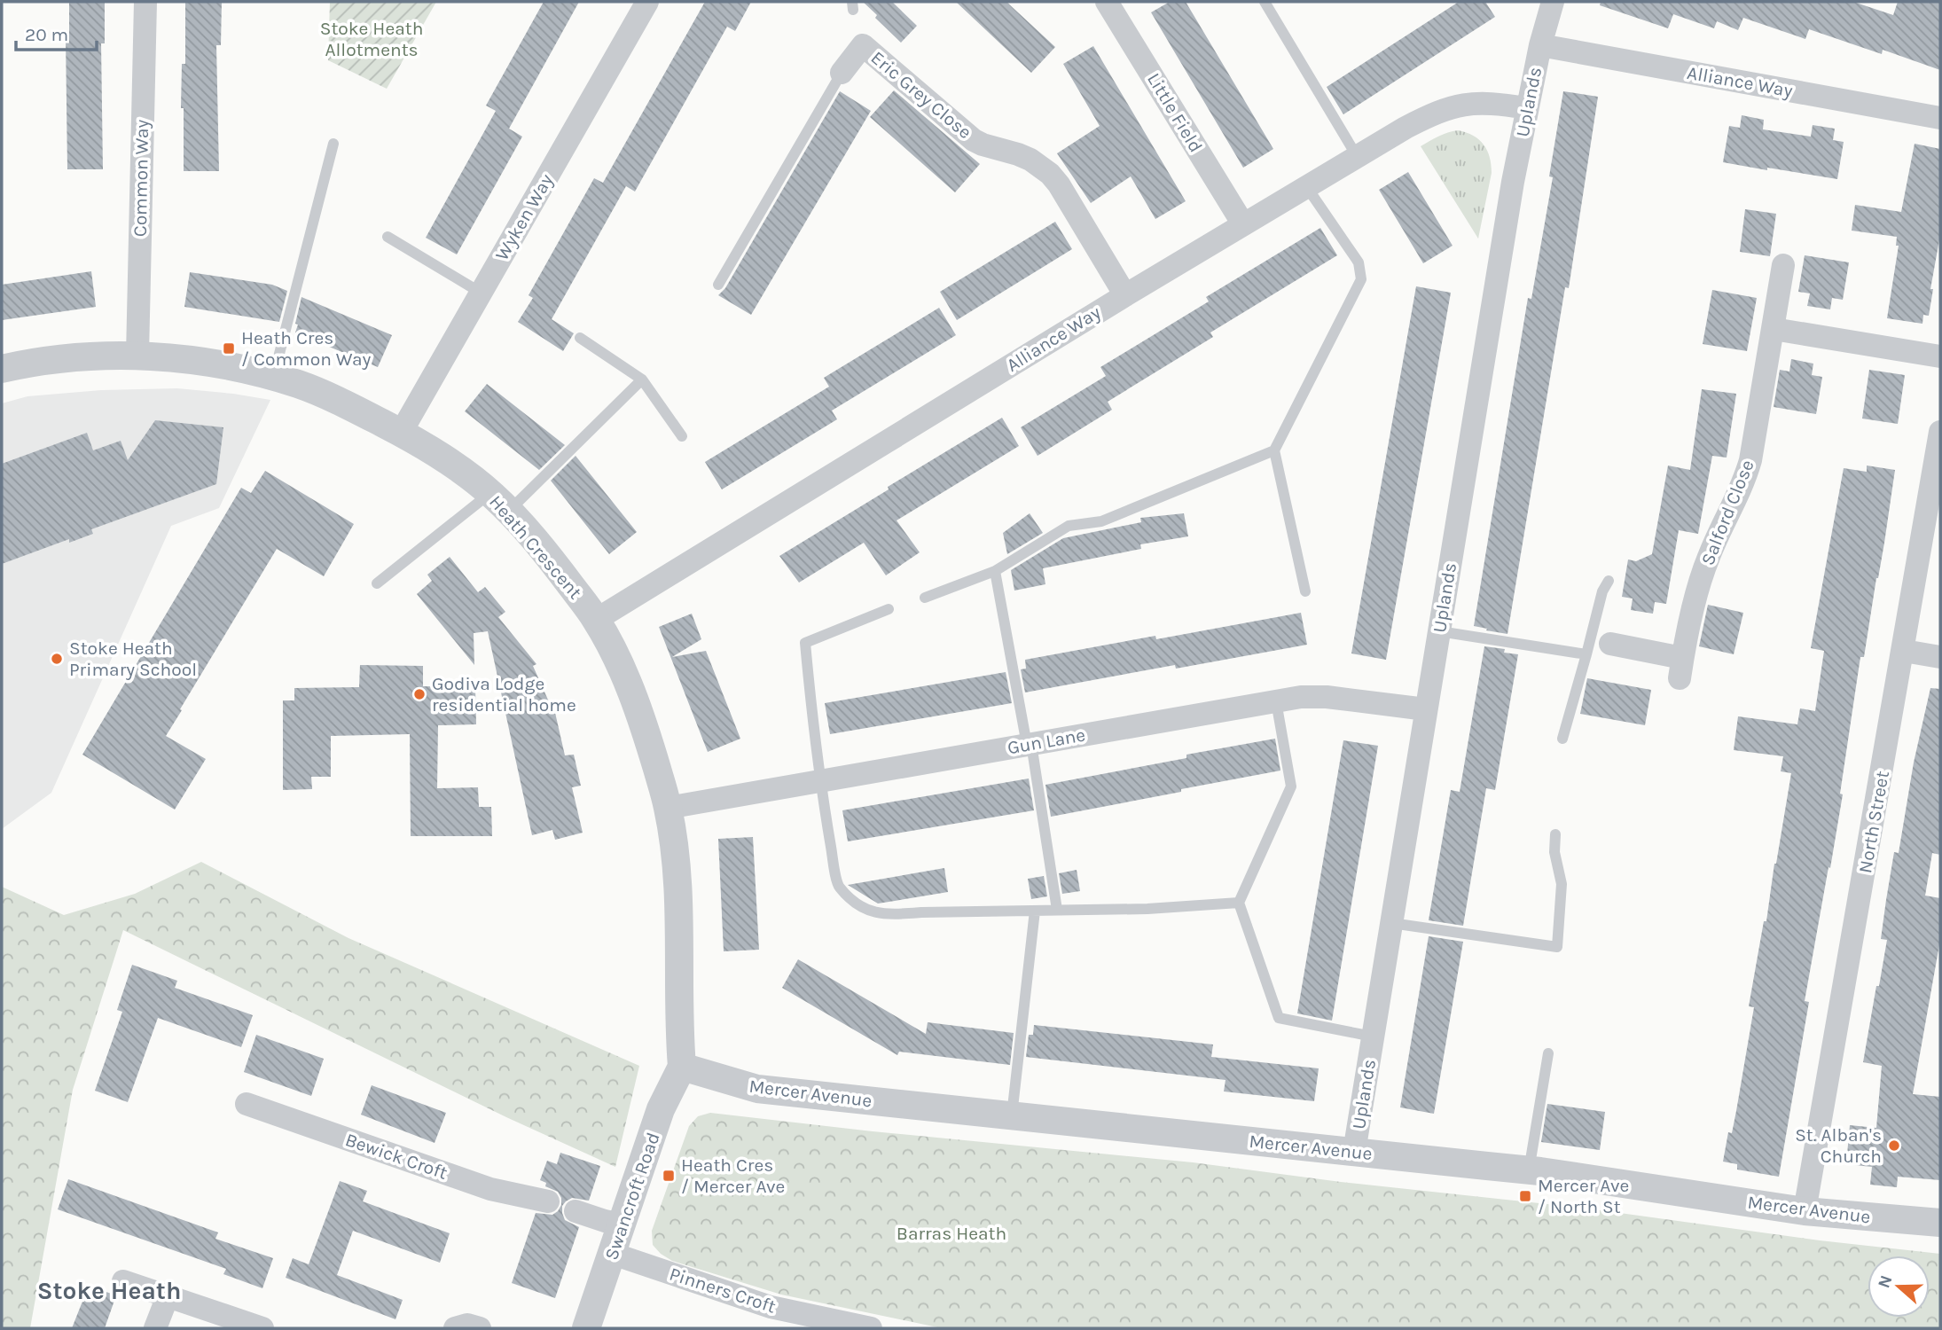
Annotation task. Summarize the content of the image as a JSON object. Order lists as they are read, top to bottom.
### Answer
{
  "streets": {
    "street": [
      "Alliance Way",
      "Eric Grey Close",
      "Uplands",
      "Little Field",
      "Common Way",
      "Wyken Way",
      "Salford Close",
      "Heath Crescent",
      "Gun Lane",
      "North Street",
      "Mercer Avenue",
      "Bewick Croft",
      "Swancroft Road",
      "Pinners Croft"
    ]
  },
  "crossings": [
    ["Alliance Way", "Eric Grey Close"],
    ["Alliance Way", "Uplands"],
    ["Alliance Way", "Little Field"],
    ["Alliance Way", "Heath Crescent"],
    ["Uplands", "Gun Lane"],
    ["Uplands", "Mercer Avenue"],
    ["Common Way", "Heath Crescent"],
    ["Wyken Way", "Heath Crescent"],
    ["Heath Crescent", "Gun Lane"],
    ["Heath Crescent", "Mercer Avenue"],
    ["Heath Crescent", "Swancroft Road"],
    ["North Street", "Mercer Avenue"],
    ["Mercer Avenue", "Swancroft Road"],
    ["Swancroft Road", "Pinners Croft"]
  ],
  "districts": ["Stoke Heath"],
  "parks": ["Stoke Heath Allotments", "Barras Heath"],
  "places": {
    "transit": ["Heath Cres / Common Way", "Heath Cres / Mercer Ave", "Mercer Ave / North St"],
    "other": ["Stoke Heath Primary School", "Godiva Lodge residential home", "St. Alban's Church"]
  },
  "scale_bar": "20 m",
  "north": "left"
}
